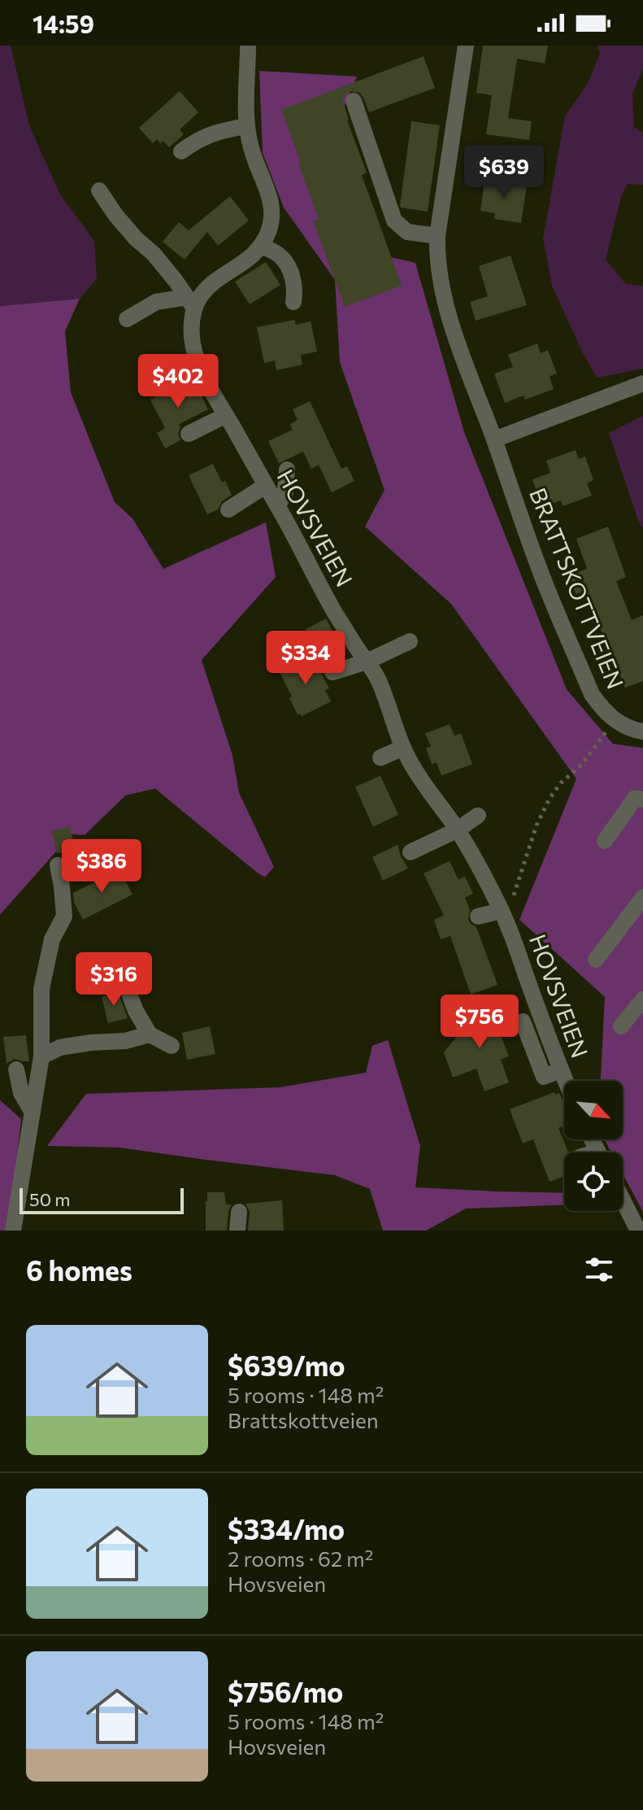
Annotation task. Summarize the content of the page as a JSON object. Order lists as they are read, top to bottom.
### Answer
{
  "streets": {
    "street": ["HOVSVEIEN", "BRATTSKOTTVEIEN"]
  },
  "scale_bar": "50 m",
  "north": "bottom right",
  "page": {
    "status": "14:59",
    "price": [
      "$639",
      "$402",
      "$334",
      "$386",
      "$316",
      "$756"
    ],
    "scale": "50 m",
    "heading": "6 homes",
    "list": [
      {
        "name": "$639/mo",
        "note": "5 rooms · 148 m² · Brattskottveien"
      },
      {
        "name": "$334/mo",
        "note": "2 rooms · 62 m² · Hovsveien"
      },
      {
        "name": "$756/mo",
        "note": "5 rooms · 148 m² · Hovsveien"
      }
    ]
  }
}
